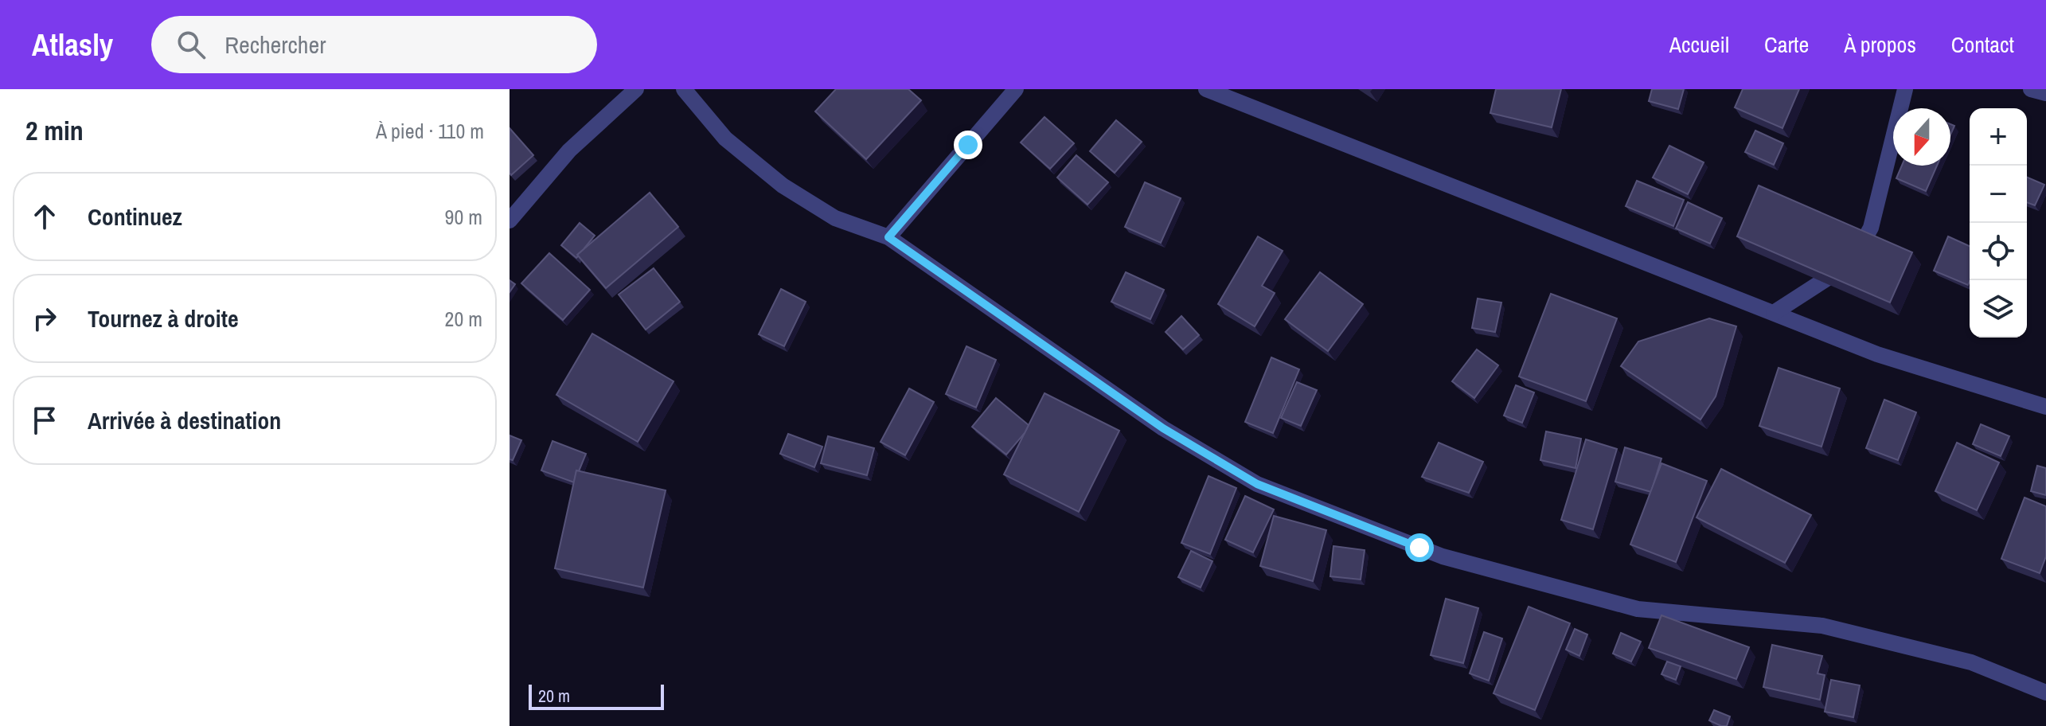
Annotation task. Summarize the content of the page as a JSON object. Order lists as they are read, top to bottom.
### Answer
{
  "scale_bar": "20 m",
  "north": "bottom",
  "page": {
    "header": "Atlasly",
    "search": "Rechercher",
    "nav": [
      "Accueil",
      "Carte",
      "À propos",
      "Contact"
    ],
    "heading": ["2 min", "À pied · 110 m"],
    "map_buttons": ["+", "−"],
    "list": [
      ["Continuez", "90 m"],
      ["Tournez à droite", "20 m"],
      "Arrivée à destination"
    ],
    "scale": "20 m"
  }
}
